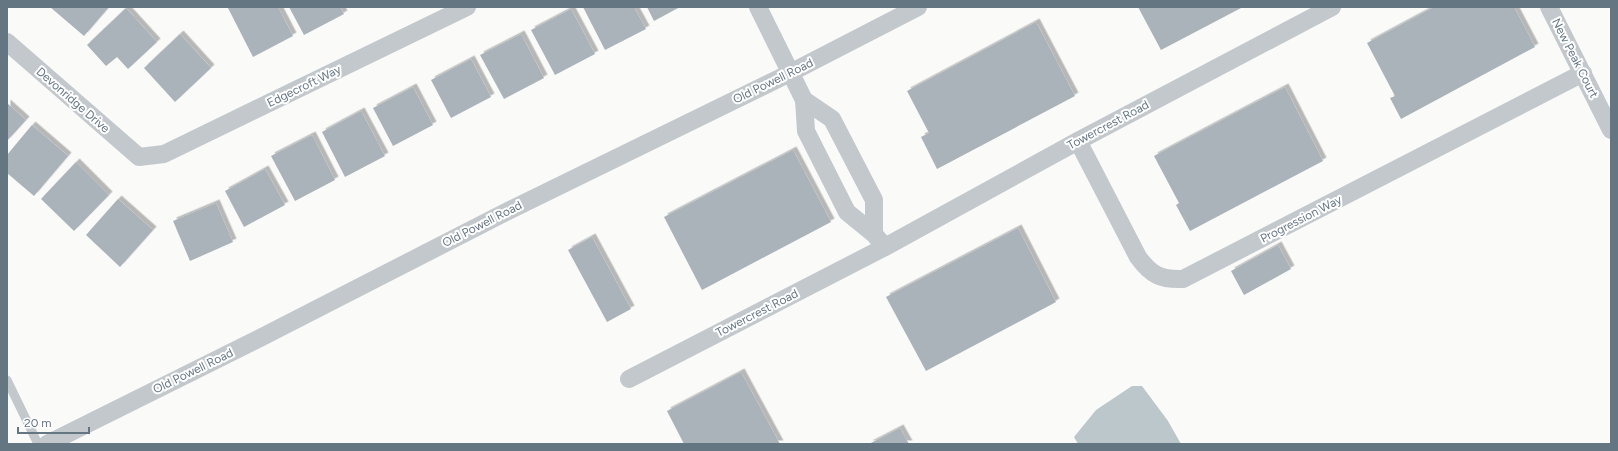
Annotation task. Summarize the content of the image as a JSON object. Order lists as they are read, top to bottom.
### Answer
{
  "streets": {
    "street": [
      "New Peak Court",
      "Old Powell Road",
      "Edgecroft Way",
      "Devonridge Drive",
      "Towercrest Road",
      "Progression Way"
    ]
  },
  "crossings": [
    ["New Peak Court", "Progression Way"],
    ["Edgecroft Way", "Devonridge Drive"],
    ["Towercrest Road", "Progression Way"]
  ],
  "scale_bar": "20 m"
}
